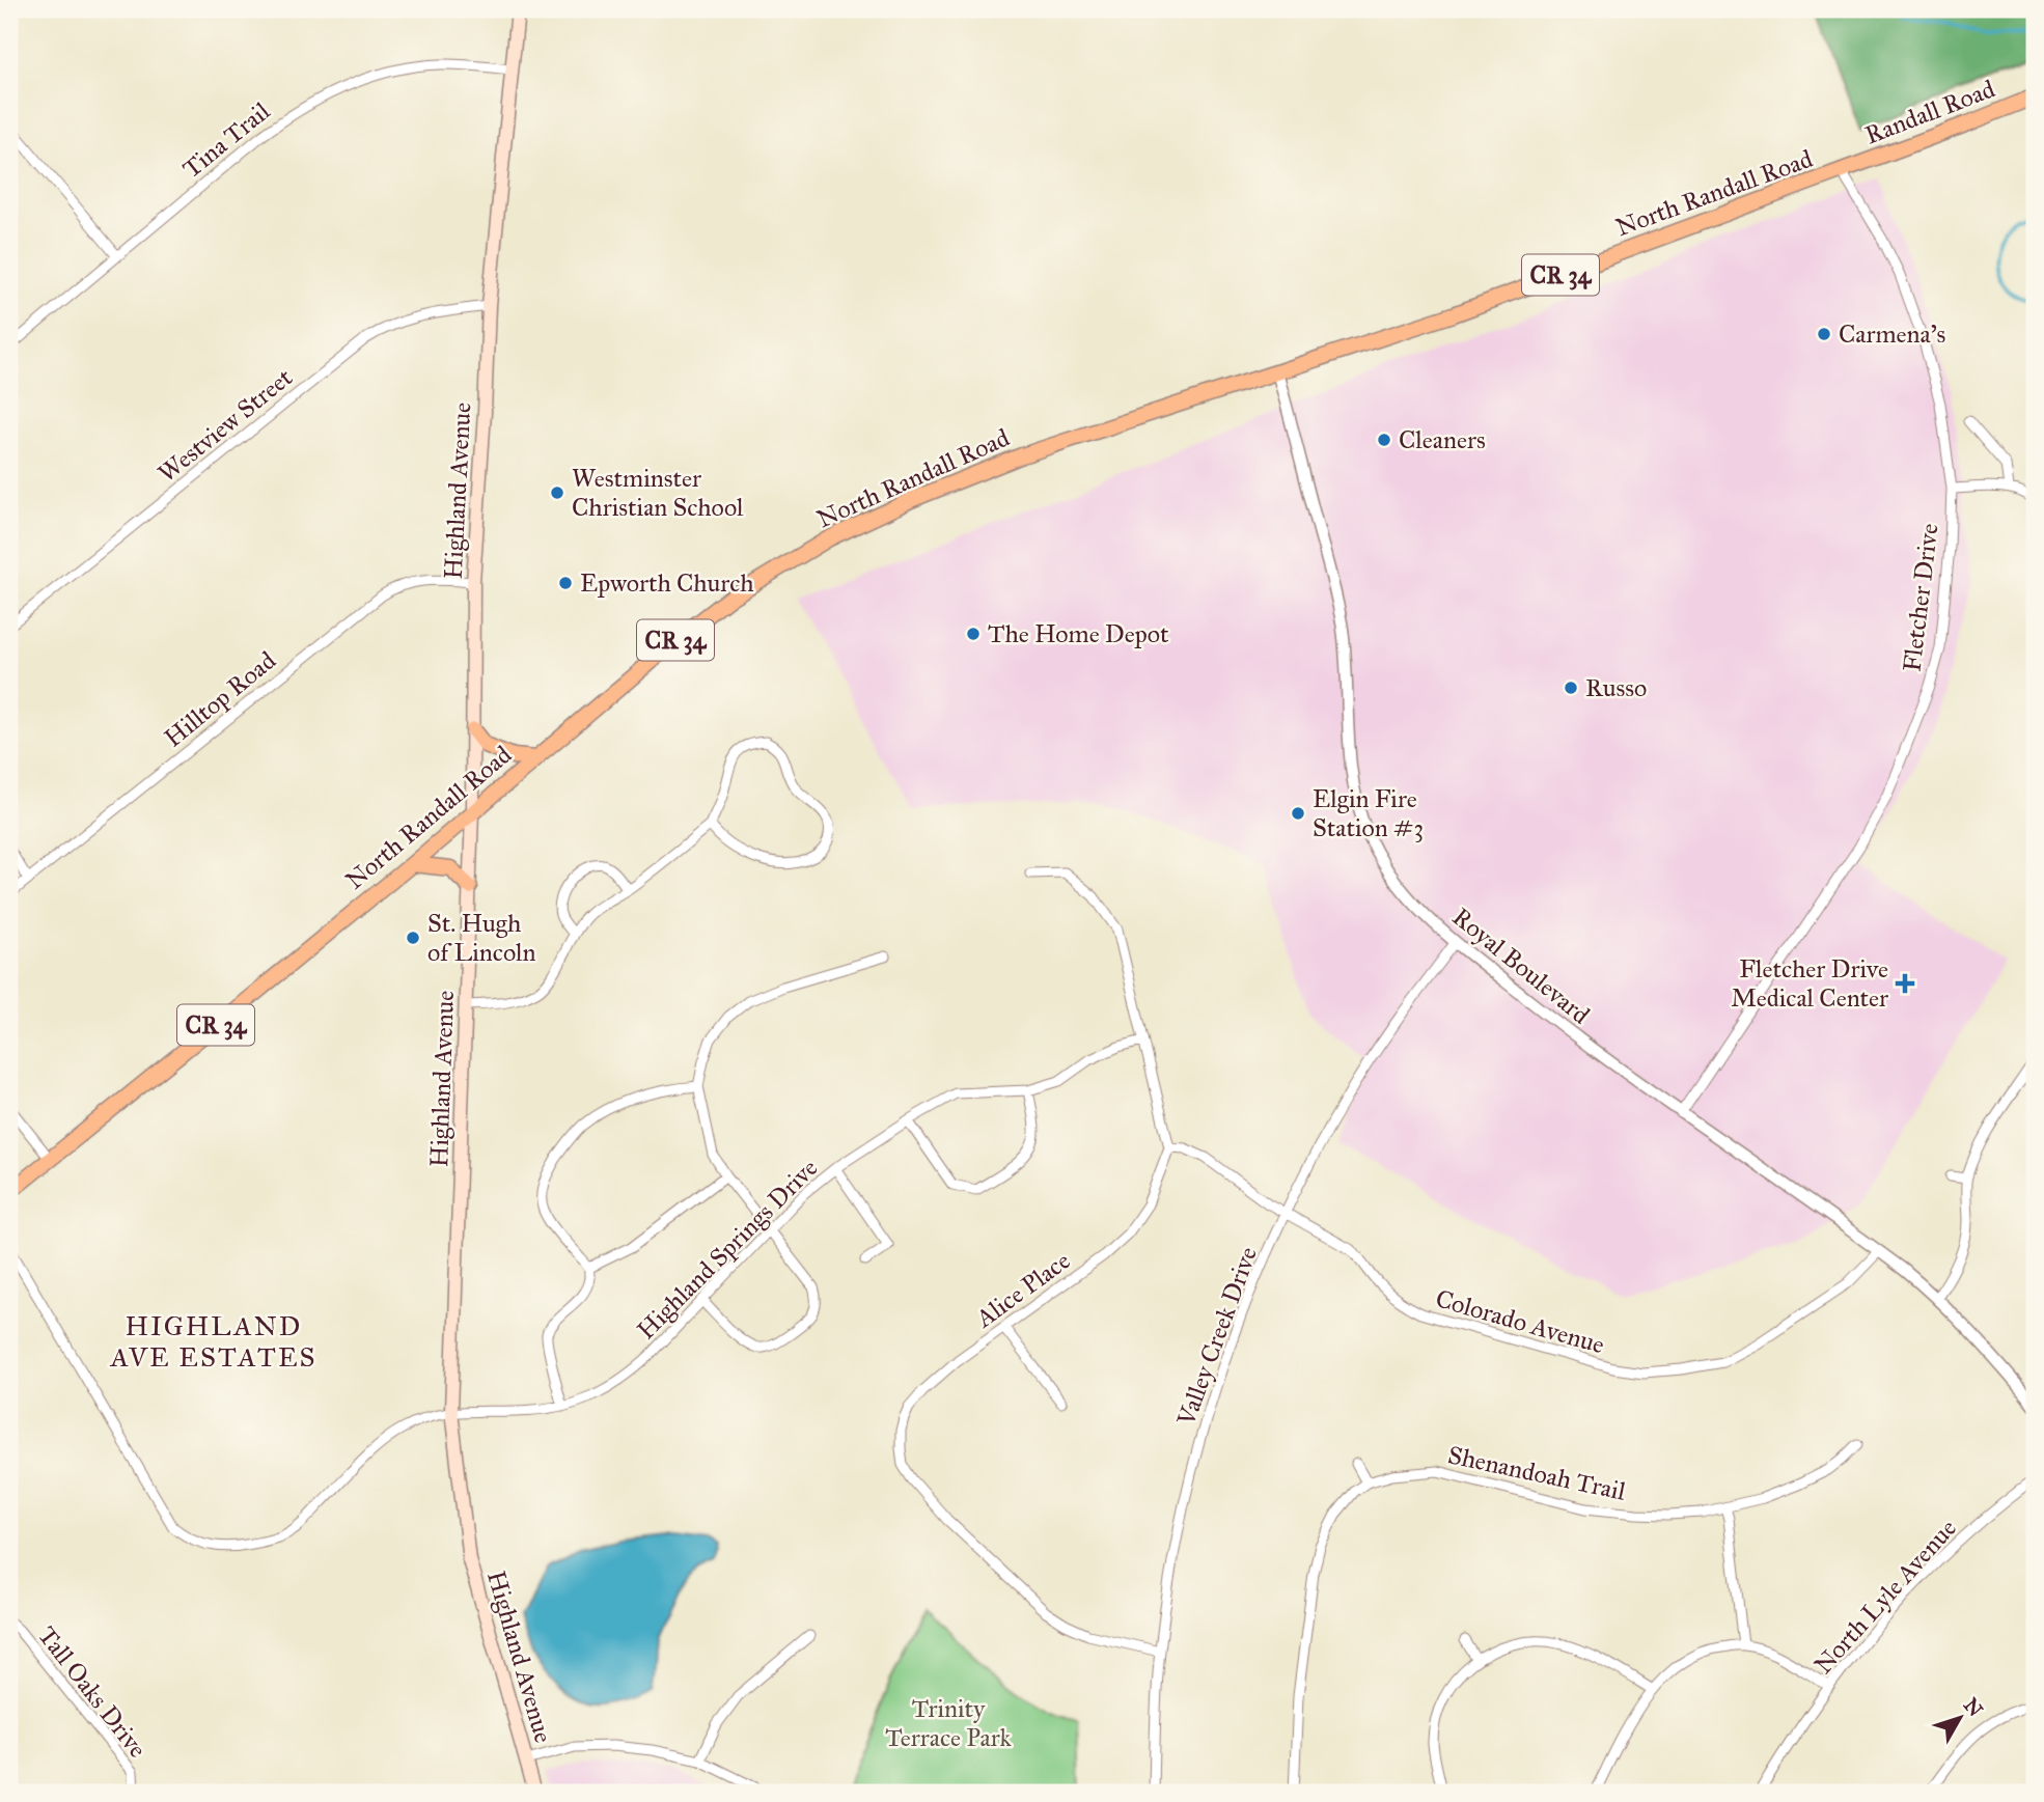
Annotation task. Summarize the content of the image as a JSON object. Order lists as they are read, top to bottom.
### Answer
{
  "streets": {
    "main road": [
      "Randall Road",
      "North Randall Road",
      "CR 34",
      "Highland Avenue"
    ],
    "street": [
      "Tina Trail",
      "Westview Street",
      "Fletcher Drive",
      "Hilltop Road",
      "Royal Boulevard",
      "Highland Springs Drive",
      "Alice Place",
      "Colorado Avenue",
      "Valley Creek Drive",
      "Shenandoah Trail",
      "North Lyle Avenue",
      "Tall Oaks Drive"
    ]
  },
  "crossings": [
    ["Randall Road", "North Randall Road"],
    ["Randall Road", "Fletcher Drive"],
    ["Tina Trail", "Highland Avenue"],
    ["North Randall Road", "Highland Avenue"],
    ["North Randall Road", "Fletcher Drive"],
    ["North Randall Road", "Royal Boulevard"],
    ["Westview Street", "Highland Avenue"],
    ["Highland Avenue", "Hilltop Road"],
    ["Highland Avenue", "Highland Springs Drive"],
    ["Fletcher Drive", "Royal Boulevard"],
    ["Royal Boulevard", "Colorado Avenue"],
    ["Royal Boulevard", "Valley Creek Drive"],
    ["Alice Place", "Colorado Avenue"],
    ["Alice Place", "Valley Creek Drive"],
    ["Colorado Avenue", "Valley Creek Drive"]
  ],
  "districts": ["HIGHLAND AVE ESTATES"],
  "parks": ["Trinity Terrace Park"],
  "places": {
    "other": [
      "Carmena’s",
      "Cleaners",
      "Westminster Christian School",
      "Epworth Church",
      "The Home Depot",
      "Russo",
      "Elgin Fire Station #3",
      "St. Hugh of Lincoln"
    ],
    "health": ["Fletcher Drive Medical Center"]
  },
  "north": "top right"
}
